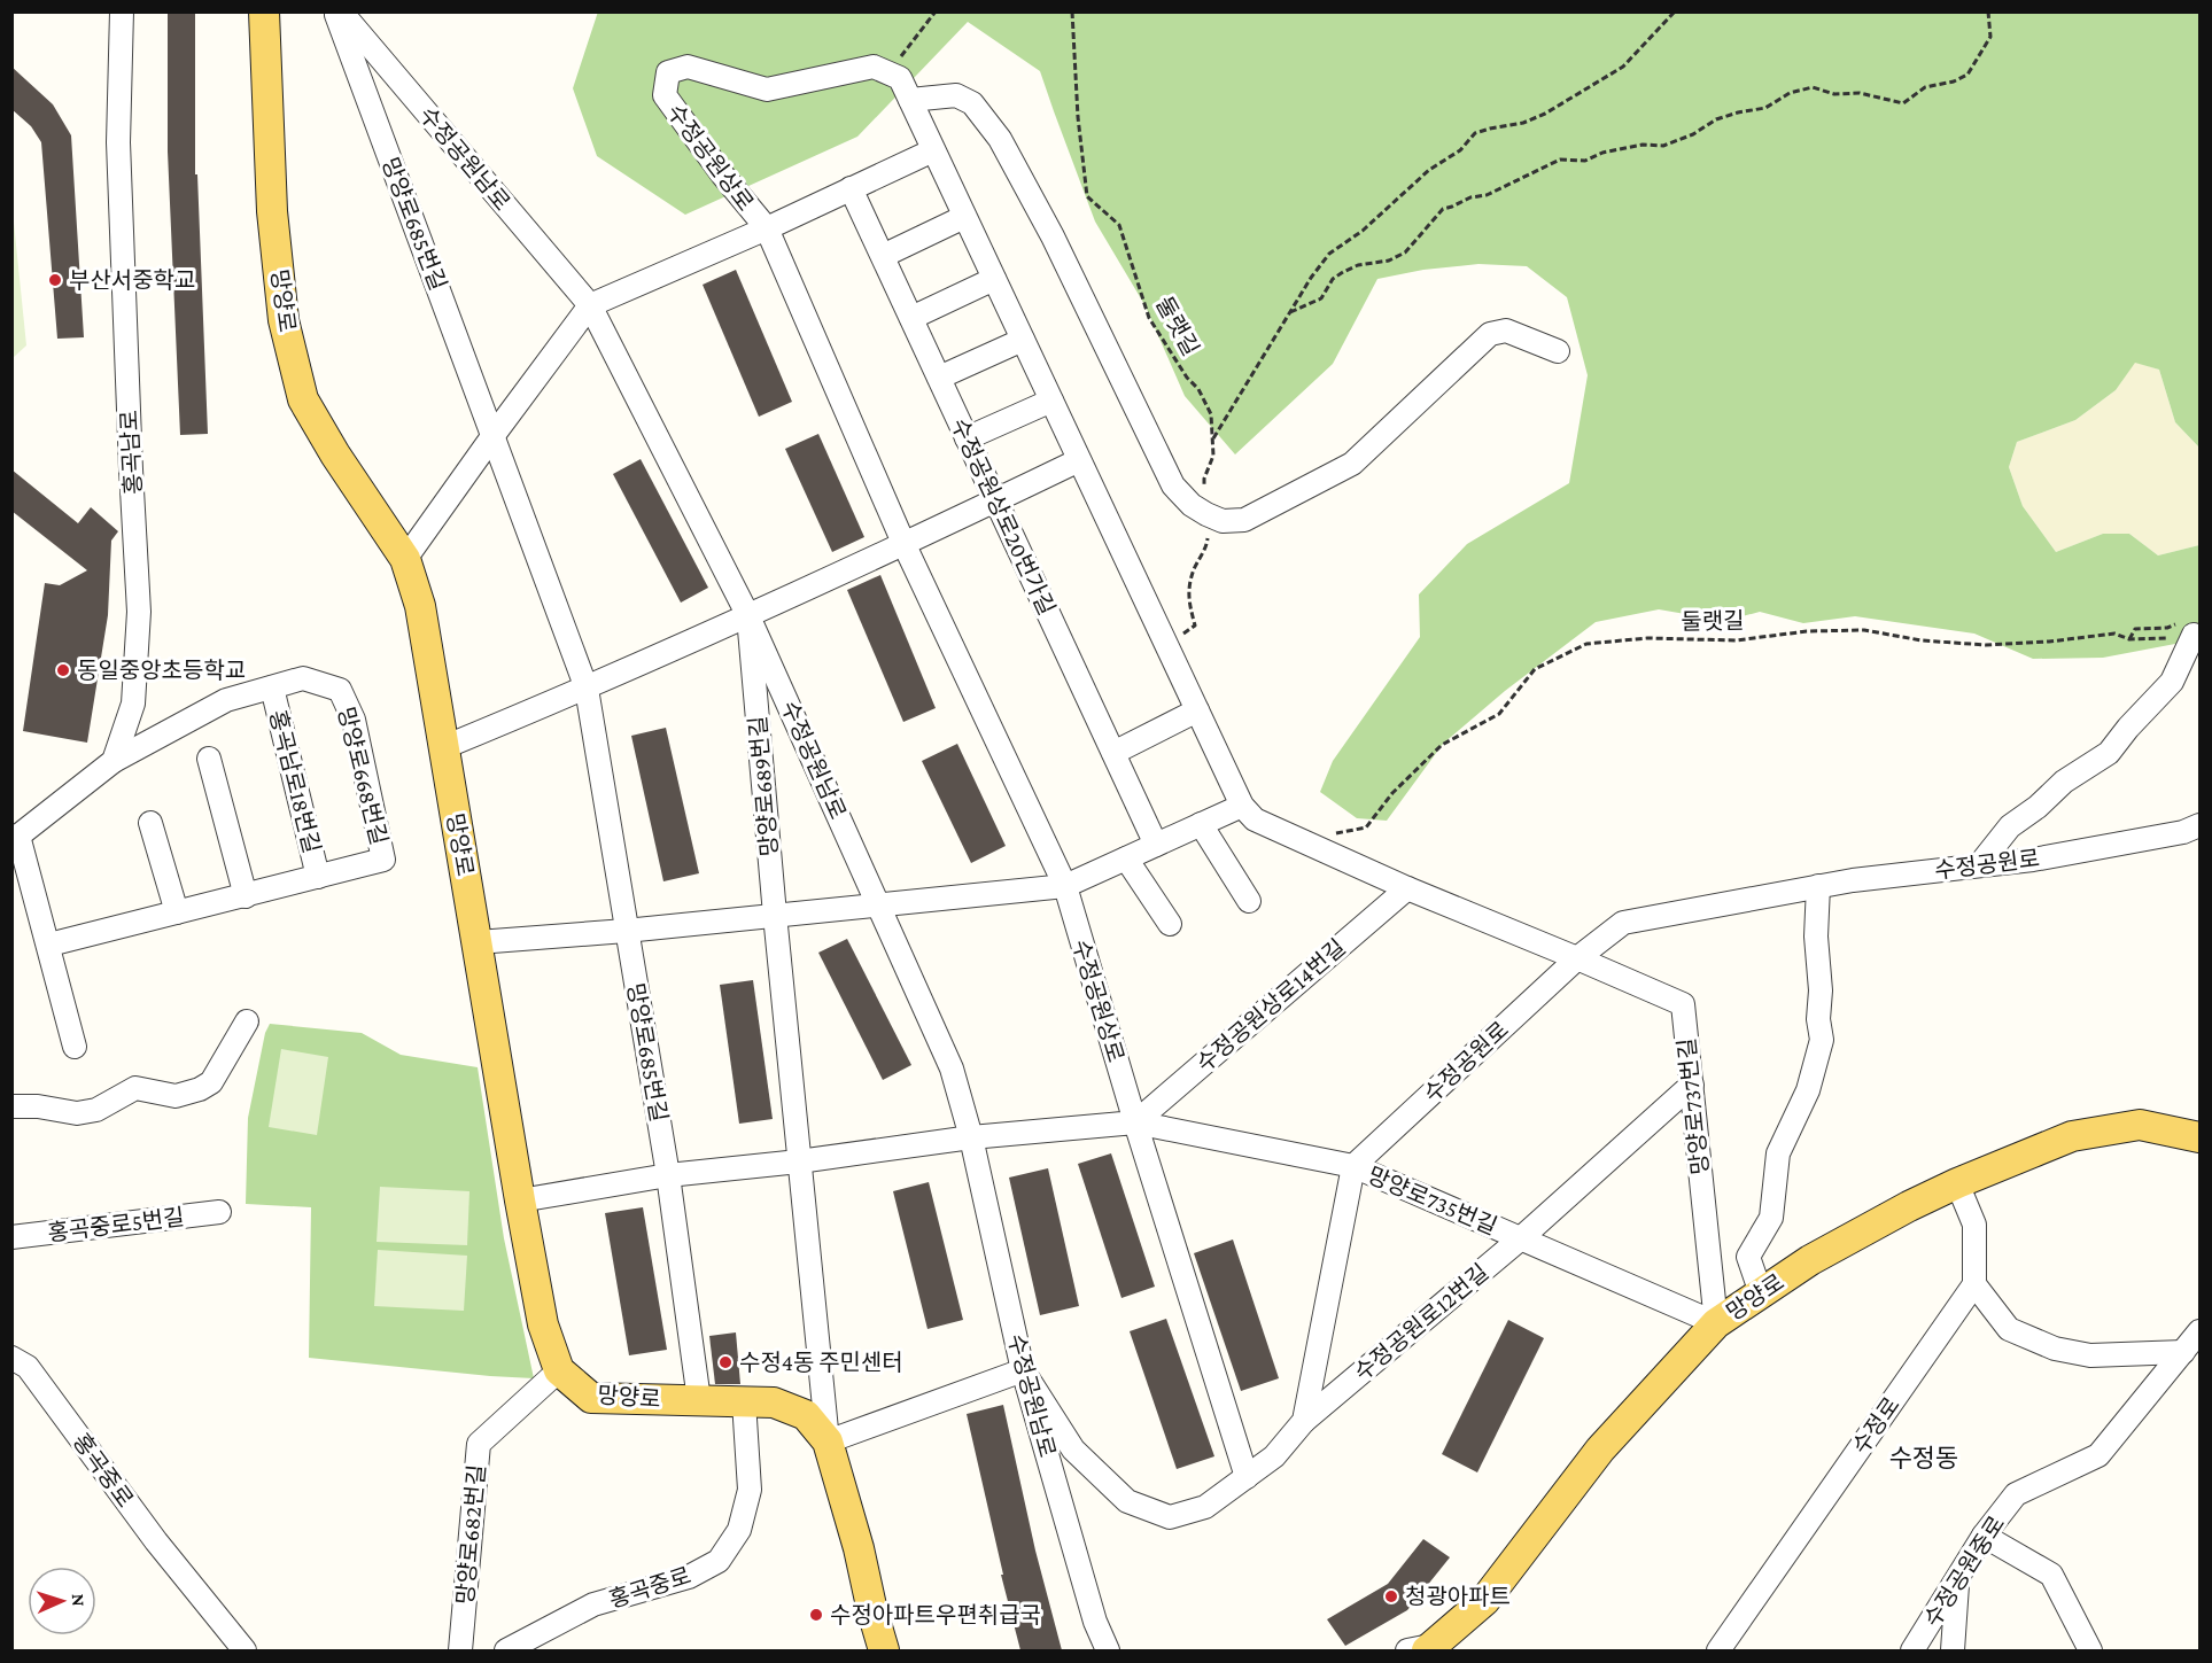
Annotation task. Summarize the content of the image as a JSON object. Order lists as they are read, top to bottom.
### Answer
{
  "streets": {
    "main road": ["망양로"],
    "street": [
      "수정공원상로",
      "수정공원남로",
      "망양로685번길",
      "홍곡남로",
      "수정공원상로20번가길",
      "망양로668번길",
      "홍곡남로18번길",
      "망양로689번길",
      "수정공원로",
      "수정공원상로14번길",
      "망양로737번길",
      "망양로735번길",
      "홍곡중로5번길",
      "수정공원로12번길",
      "수정로",
      "홍곡중로",
      "망양로682번길",
      "수정공원중로"
    ],
    "path": ["둘랫길"]
  },
  "crossings": [
    ["수정공원상로", "수정공원상로20번가길"],
    ["수정공원상로", "수정공원상로14번길"],
    ["수정공원상로", "망양로735번길"],
    ["수정공원남로", "망양로689번길"],
    ["망양로685번길", "망양로"],
    ["망양로", "망양로689번길"],
    ["망양로", "망양로737번길"],
    ["망양로", "망양로735번길"],
    ["망양로", "홍곡중로"],
    ["망양로", "망양로682번길"],
    ["홍곡남로", "망양로668번길"],
    ["망양로668번길", "홍곡남로18번길"],
    ["수정공원로", "망양로737번길"],
    ["수정공원로", "망양로735번길"],
    ["수정공원상로14번길", "망양로735번길"],
    ["망양로737번길", "망양로735번길"],
    ["망양로737번길", "수정공원로12번길"],
    ["망양로735번길", "수정공원로12번길"]
  ],
  "districts": ["수정동"],
  "places": [
    "부산서중학교",
    "동일중앙초등학교",
    "수정4동 주민센터",
    "청광아파트",
    "수정아파트우편취급국"
  ],
  "north": "right"
}
